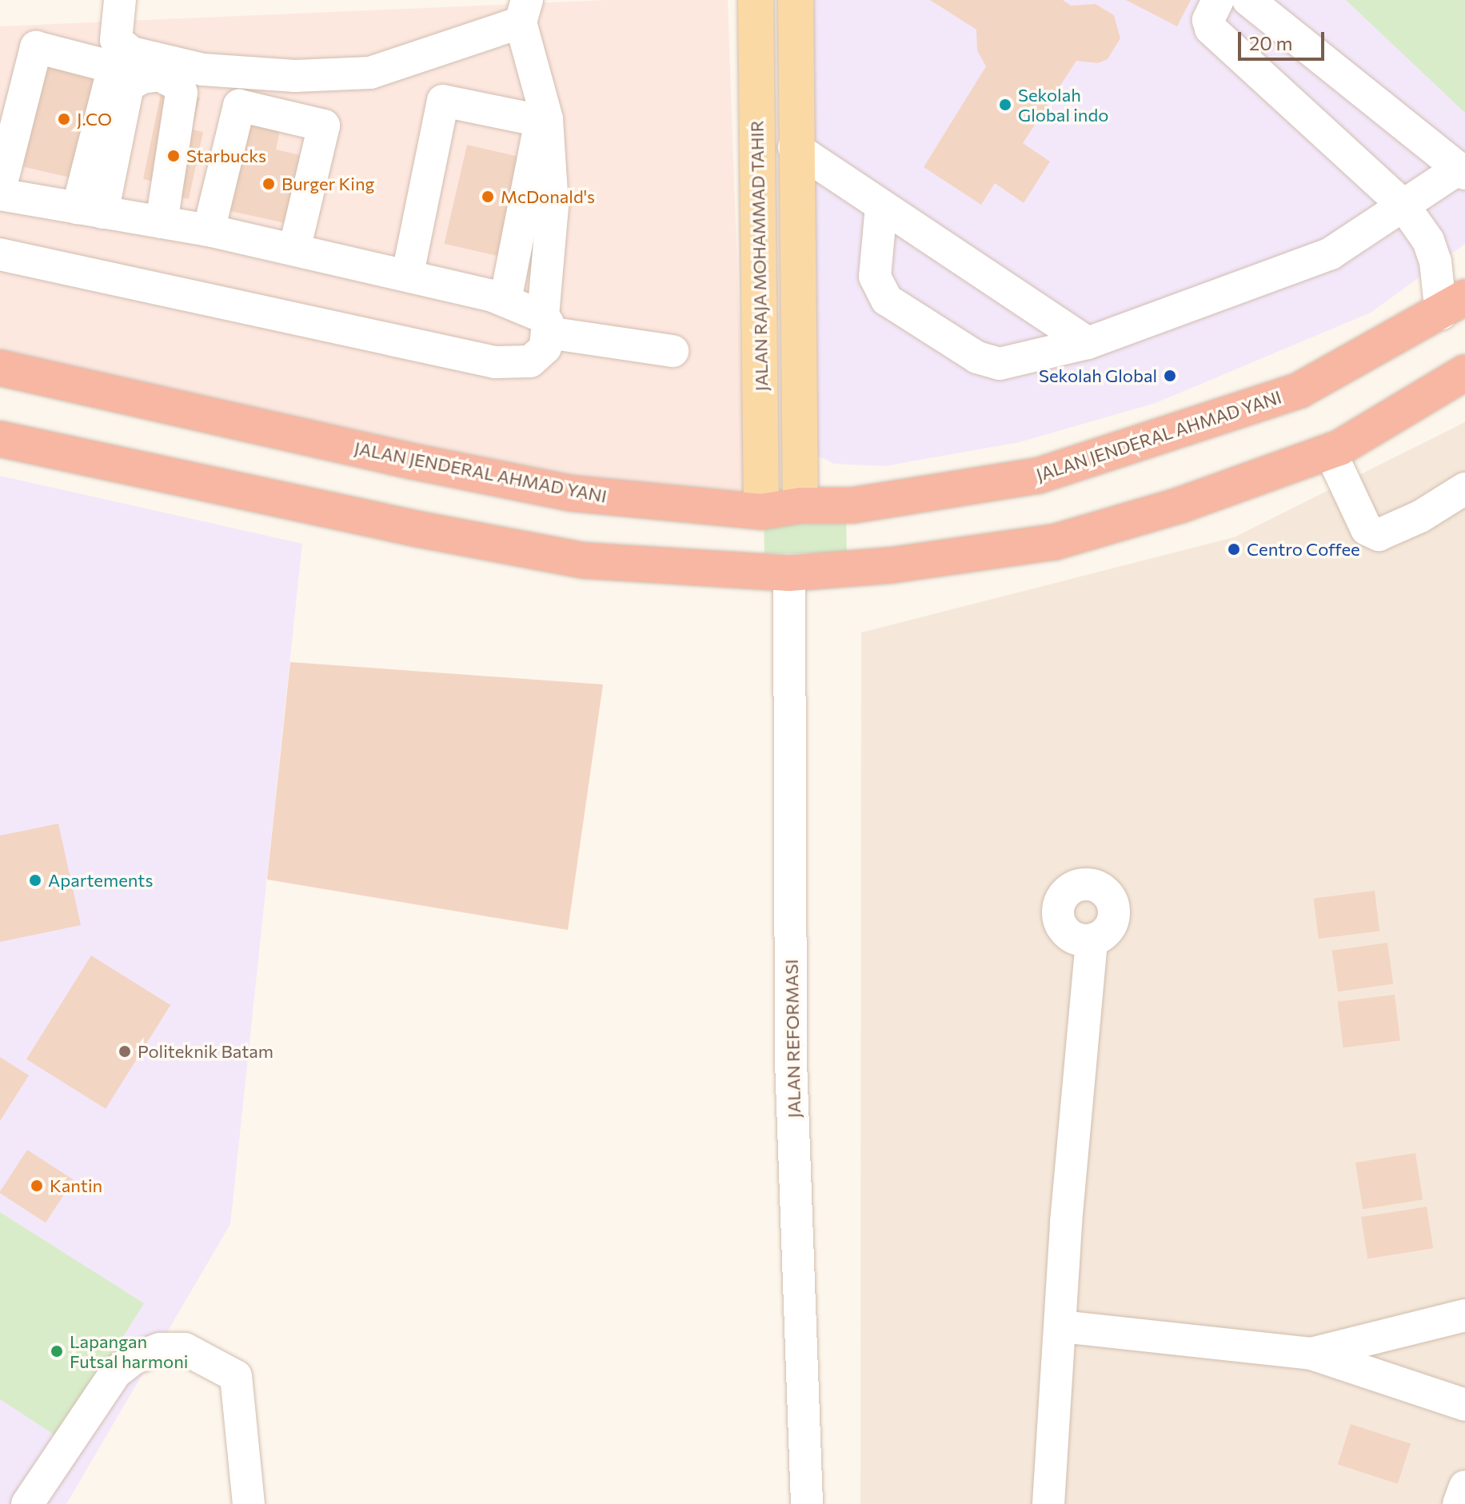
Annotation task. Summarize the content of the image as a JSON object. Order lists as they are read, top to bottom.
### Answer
{
  "streets": {
    "highway": ["JALAN JENDERAL AHMAD YANI"],
    "main road": ["JALAN RAJA MOHAMMAD TAHIR"],
    "street": ["JALAN REFORMASI"]
  },
  "crossings": [
    ["JALAN RAJA MOHAMMAD TAHIR", "JALAN JENDERAL AHMAD YANI"]
  ],
  "places": [
    "Sekolah Global indo",
    "J.CO",
    "Starbucks",
    "Burger King",
    "McDonald's",
    "Sekolah Global",
    "Centro Coffee",
    "Apartements",
    "Politeknik Batam",
    "Kantin",
    "Lapangan Futsal harmoni"
  ],
  "scale_bar": "20 m"
}
